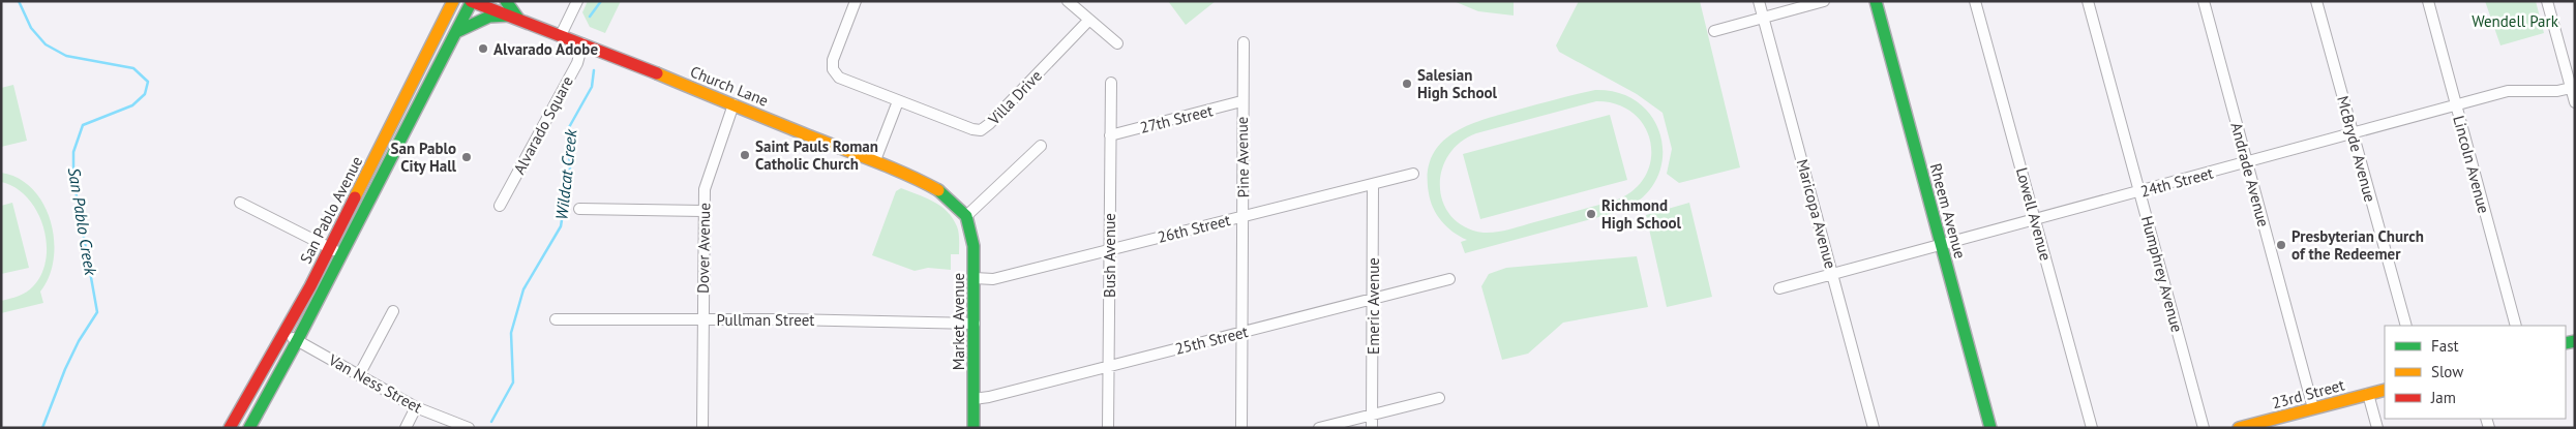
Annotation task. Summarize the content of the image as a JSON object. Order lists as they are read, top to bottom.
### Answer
{
  "streets": {
    "main road": [
      "Church Lane",
      "San Pablo Avenue",
      "Rheem Avenue",
      "Market Avenue",
      "23rd Street"
    ],
    "street": [
      "Villa Drive",
      "27th Street",
      "Alvarado Square",
      "McBryde Avenue",
      "Pine Avenue",
      "Lincoln Avenue",
      "Andrade Avenue",
      "24th Street",
      "Maricopa Avenue",
      "Lowell Avenue",
      "26th Street",
      "Dover Avenue",
      "Bush Avenue",
      "Humphrey Avenue",
      "Emeric Avenue",
      "Pullman Street",
      "25th Street",
      "Van Ness Street"
    ]
  },
  "crossings": [
    ["Church Lane", "Alvarado Square"],
    ["Church Lane", "San Pablo Avenue"],
    ["Church Lane", "Dover Avenue"],
    ["Church Lane", "Market Avenue"],
    ["27th Street", "Pine Avenue"],
    ["27th Street", "Bush Avenue"],
    ["McBryde Avenue", "24th Street"],
    ["Pine Avenue", "26th Street"],
    ["Pine Avenue", "25th Street"],
    ["Lincoln Avenue", "24th Street"],
    ["Andrade Avenue", "24th Street"],
    ["Andrade Avenue", "23rd Street"],
    ["24th Street", "Rheem Avenue"],
    ["24th Street", "Maricopa Avenue"],
    ["24th Street", "Lowell Avenue"],
    ["24th Street", "Humphrey Avenue"],
    ["San Pablo Avenue", "Van Ness Street"],
    ["26th Street", "Bush Avenue"],
    ["26th Street", "Emeric Avenue"],
    ["26th Street", "Market Avenue"],
    ["Dover Avenue", "Pullman Street"],
    ["Bush Avenue", "25th Street"],
    ["Emeric Avenue", "25th Street"],
    ["Pullman Street", "Market Avenue"],
    ["Market Avenue", "25th Street"]
  ],
  "water": ["Wildcat Creek", "San Pablo Creek"],
  "parks": ["Wendell Park"],
  "places": [
    "Alvarado Adobe",
    "Salesian High School",
    "Saint Pauls Roman Catholic Church",
    "San Pablo City Hall",
    "Richmond High School",
    "Presbyterian Church of the Redeemer"
  ],
  "legend": ["Fast", "Slow", "Jam"]
}
